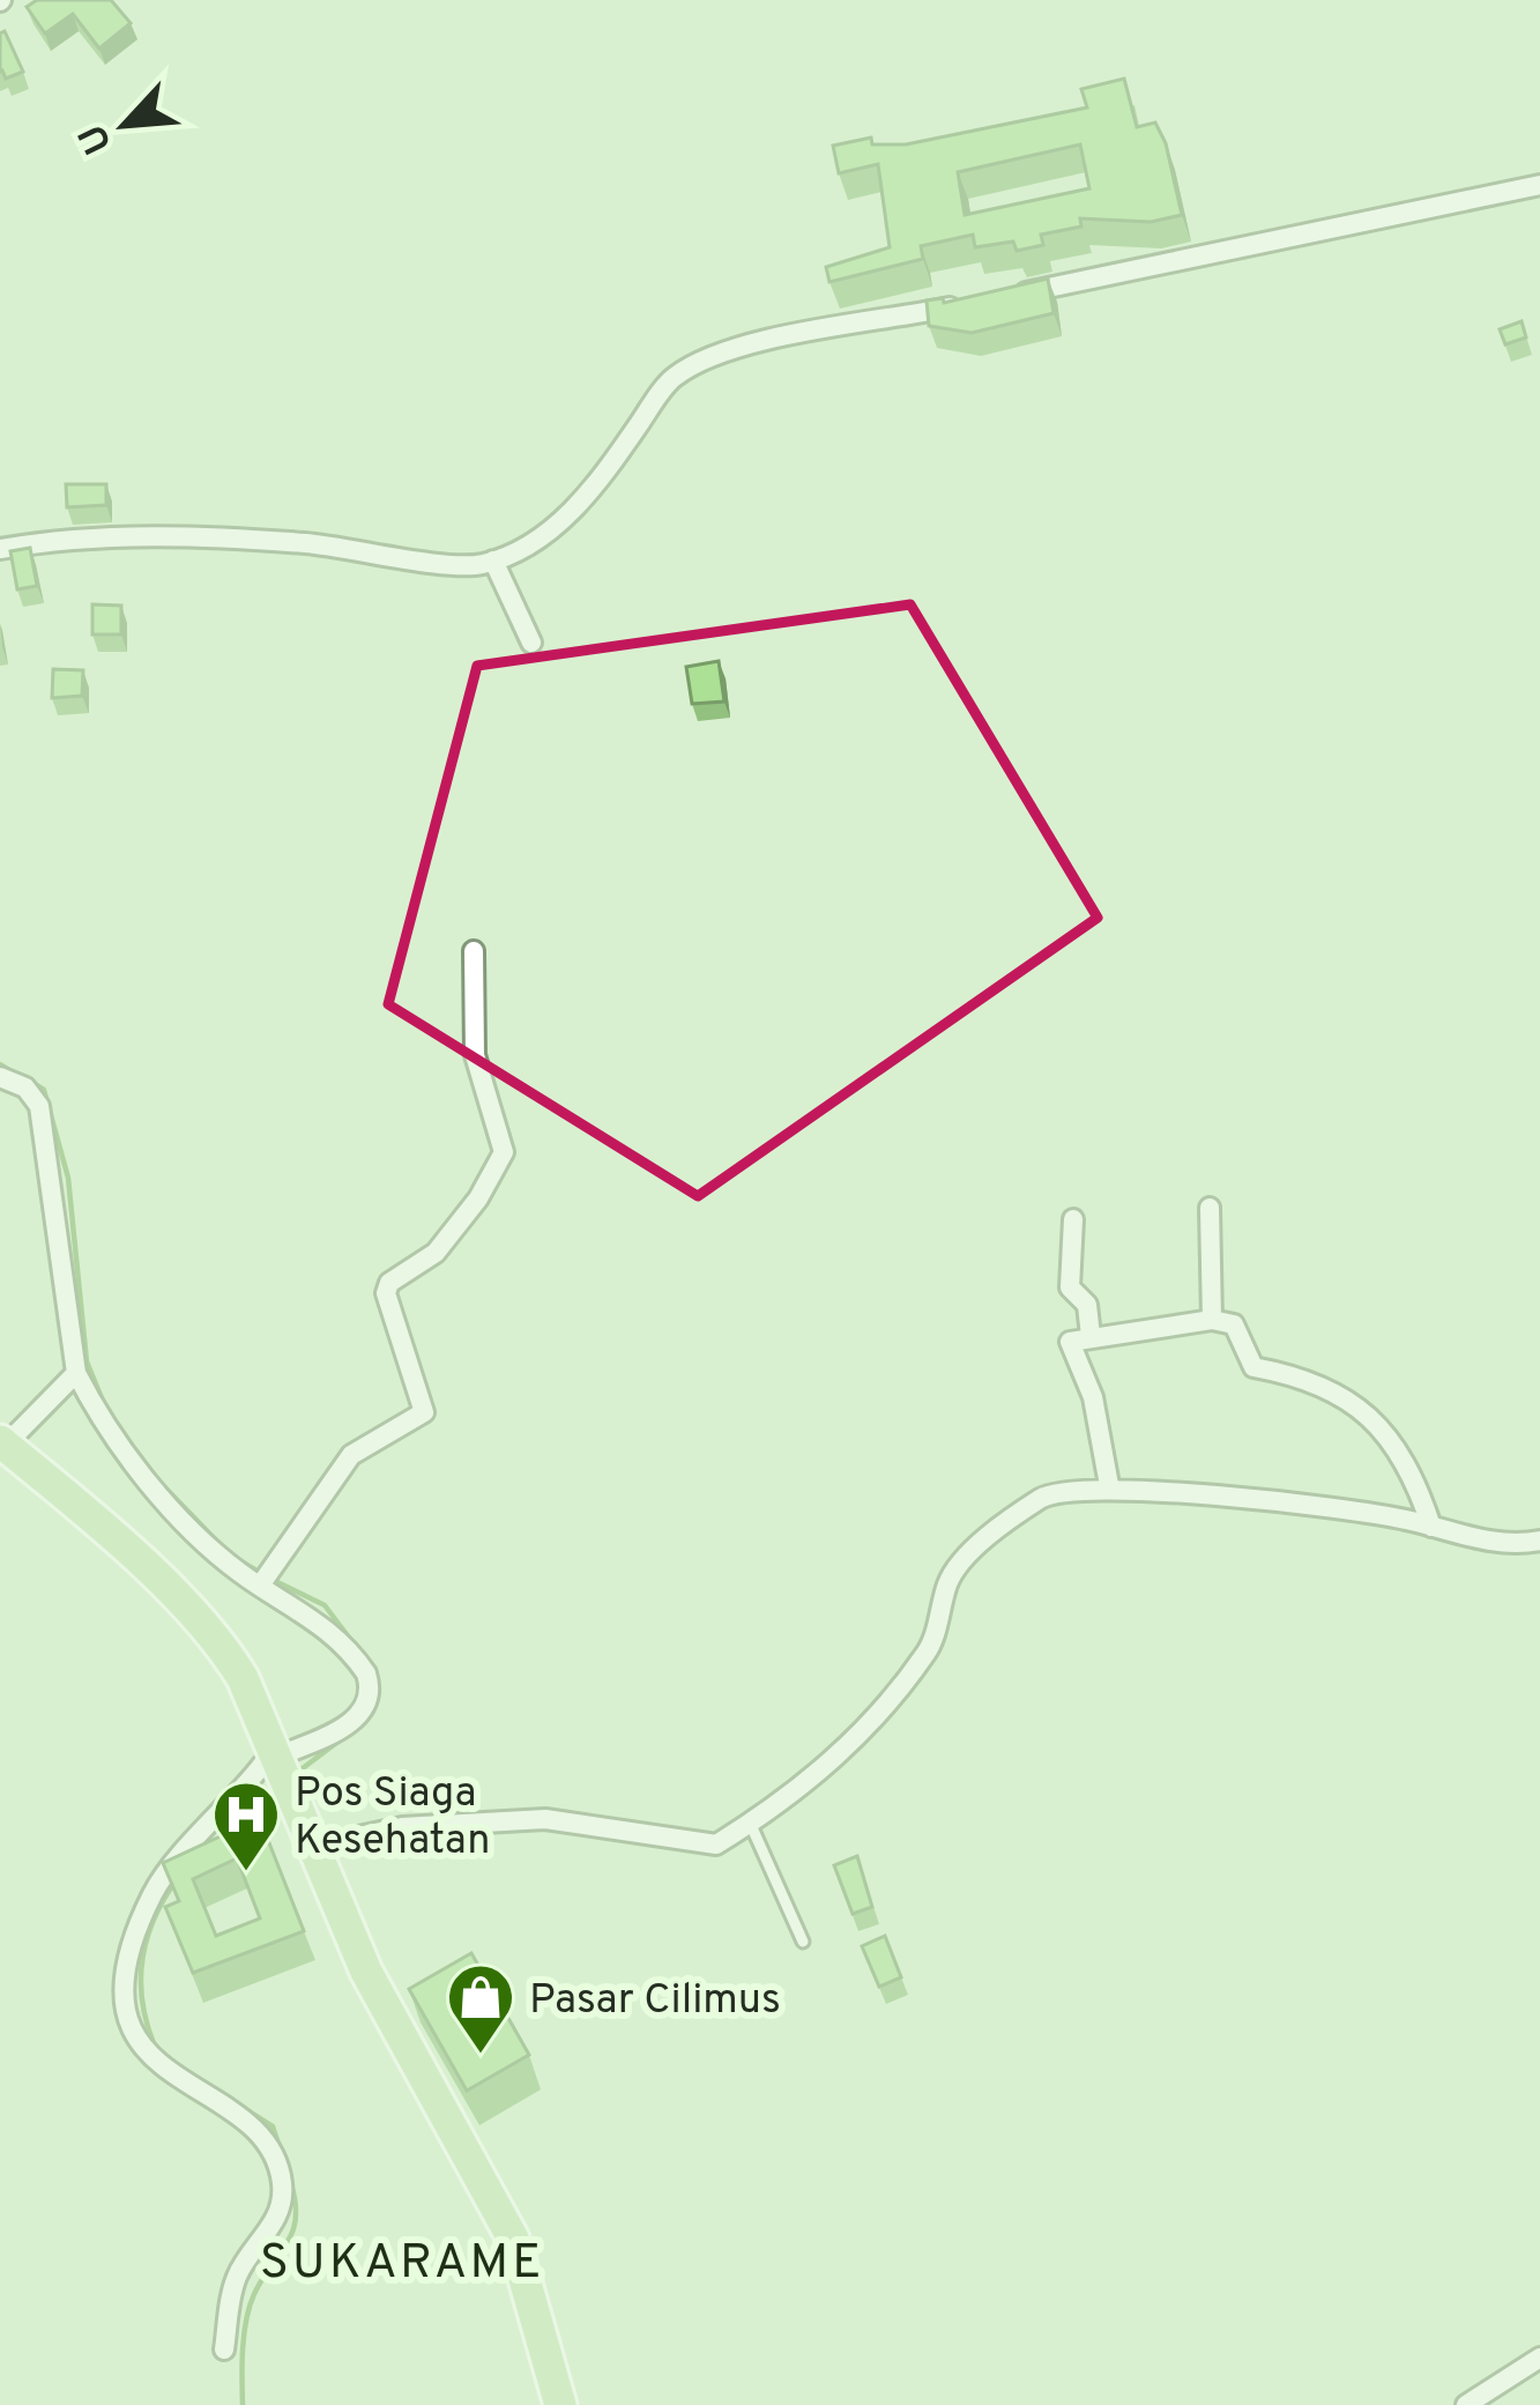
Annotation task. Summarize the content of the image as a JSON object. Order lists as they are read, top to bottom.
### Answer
{
  "districts": ["SUKARAME"],
  "places": {
    "hospital": ["Pos Siaga Kesehatan"],
    "shop": ["Pasar Cilimus"]
  },
  "north": "bottom left"
}
